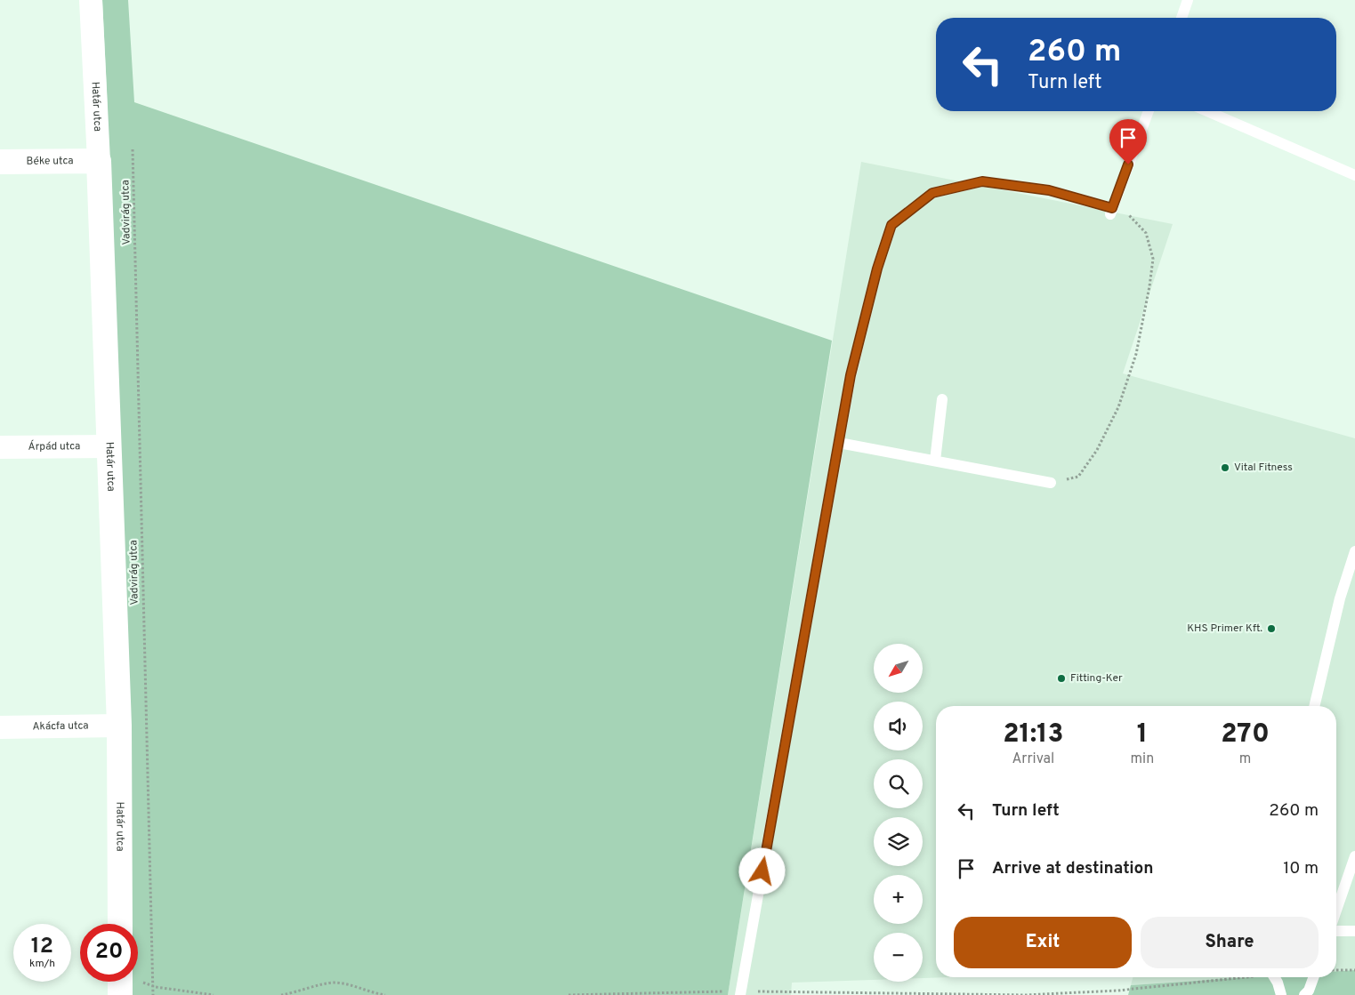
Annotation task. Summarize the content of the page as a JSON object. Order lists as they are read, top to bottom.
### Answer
{
  "streets": {
    "street": [
      "Határ utca",
      "Béke utca",
      "Árpád utca",
      "Akácfa utca"
    ],
    "path": ["Vadvirág utca"]
  },
  "crossings": [
    ["Határ utca", "Béke utca"],
    ["Határ utca", "Árpád utca"],
    ["Határ utca", "Akácfa utca"]
  ],
  "places": ["Vital Fitness", "KHS Primer Kft.", "Fitting-Ker"],
  "north": "bottom left",
  "page": {
    "turn": ["260 m", "Turn left"],
    "map_buttons": ["+", "−"],
    "eta": [
      "21:13",
      "Arrival",
      "1",
      "min",
      "270",
      "m"
    ],
    "list": [
      {
        "name": "Turn left",
        "value": "260 m"
      },
      {
        "name": "Arrive at destination",
        "value": "10 m"
      }
    ],
    "buttons": ["Exit", "Share"],
    "speed": "12 km/h",
    "limit": "20"
  }
}
